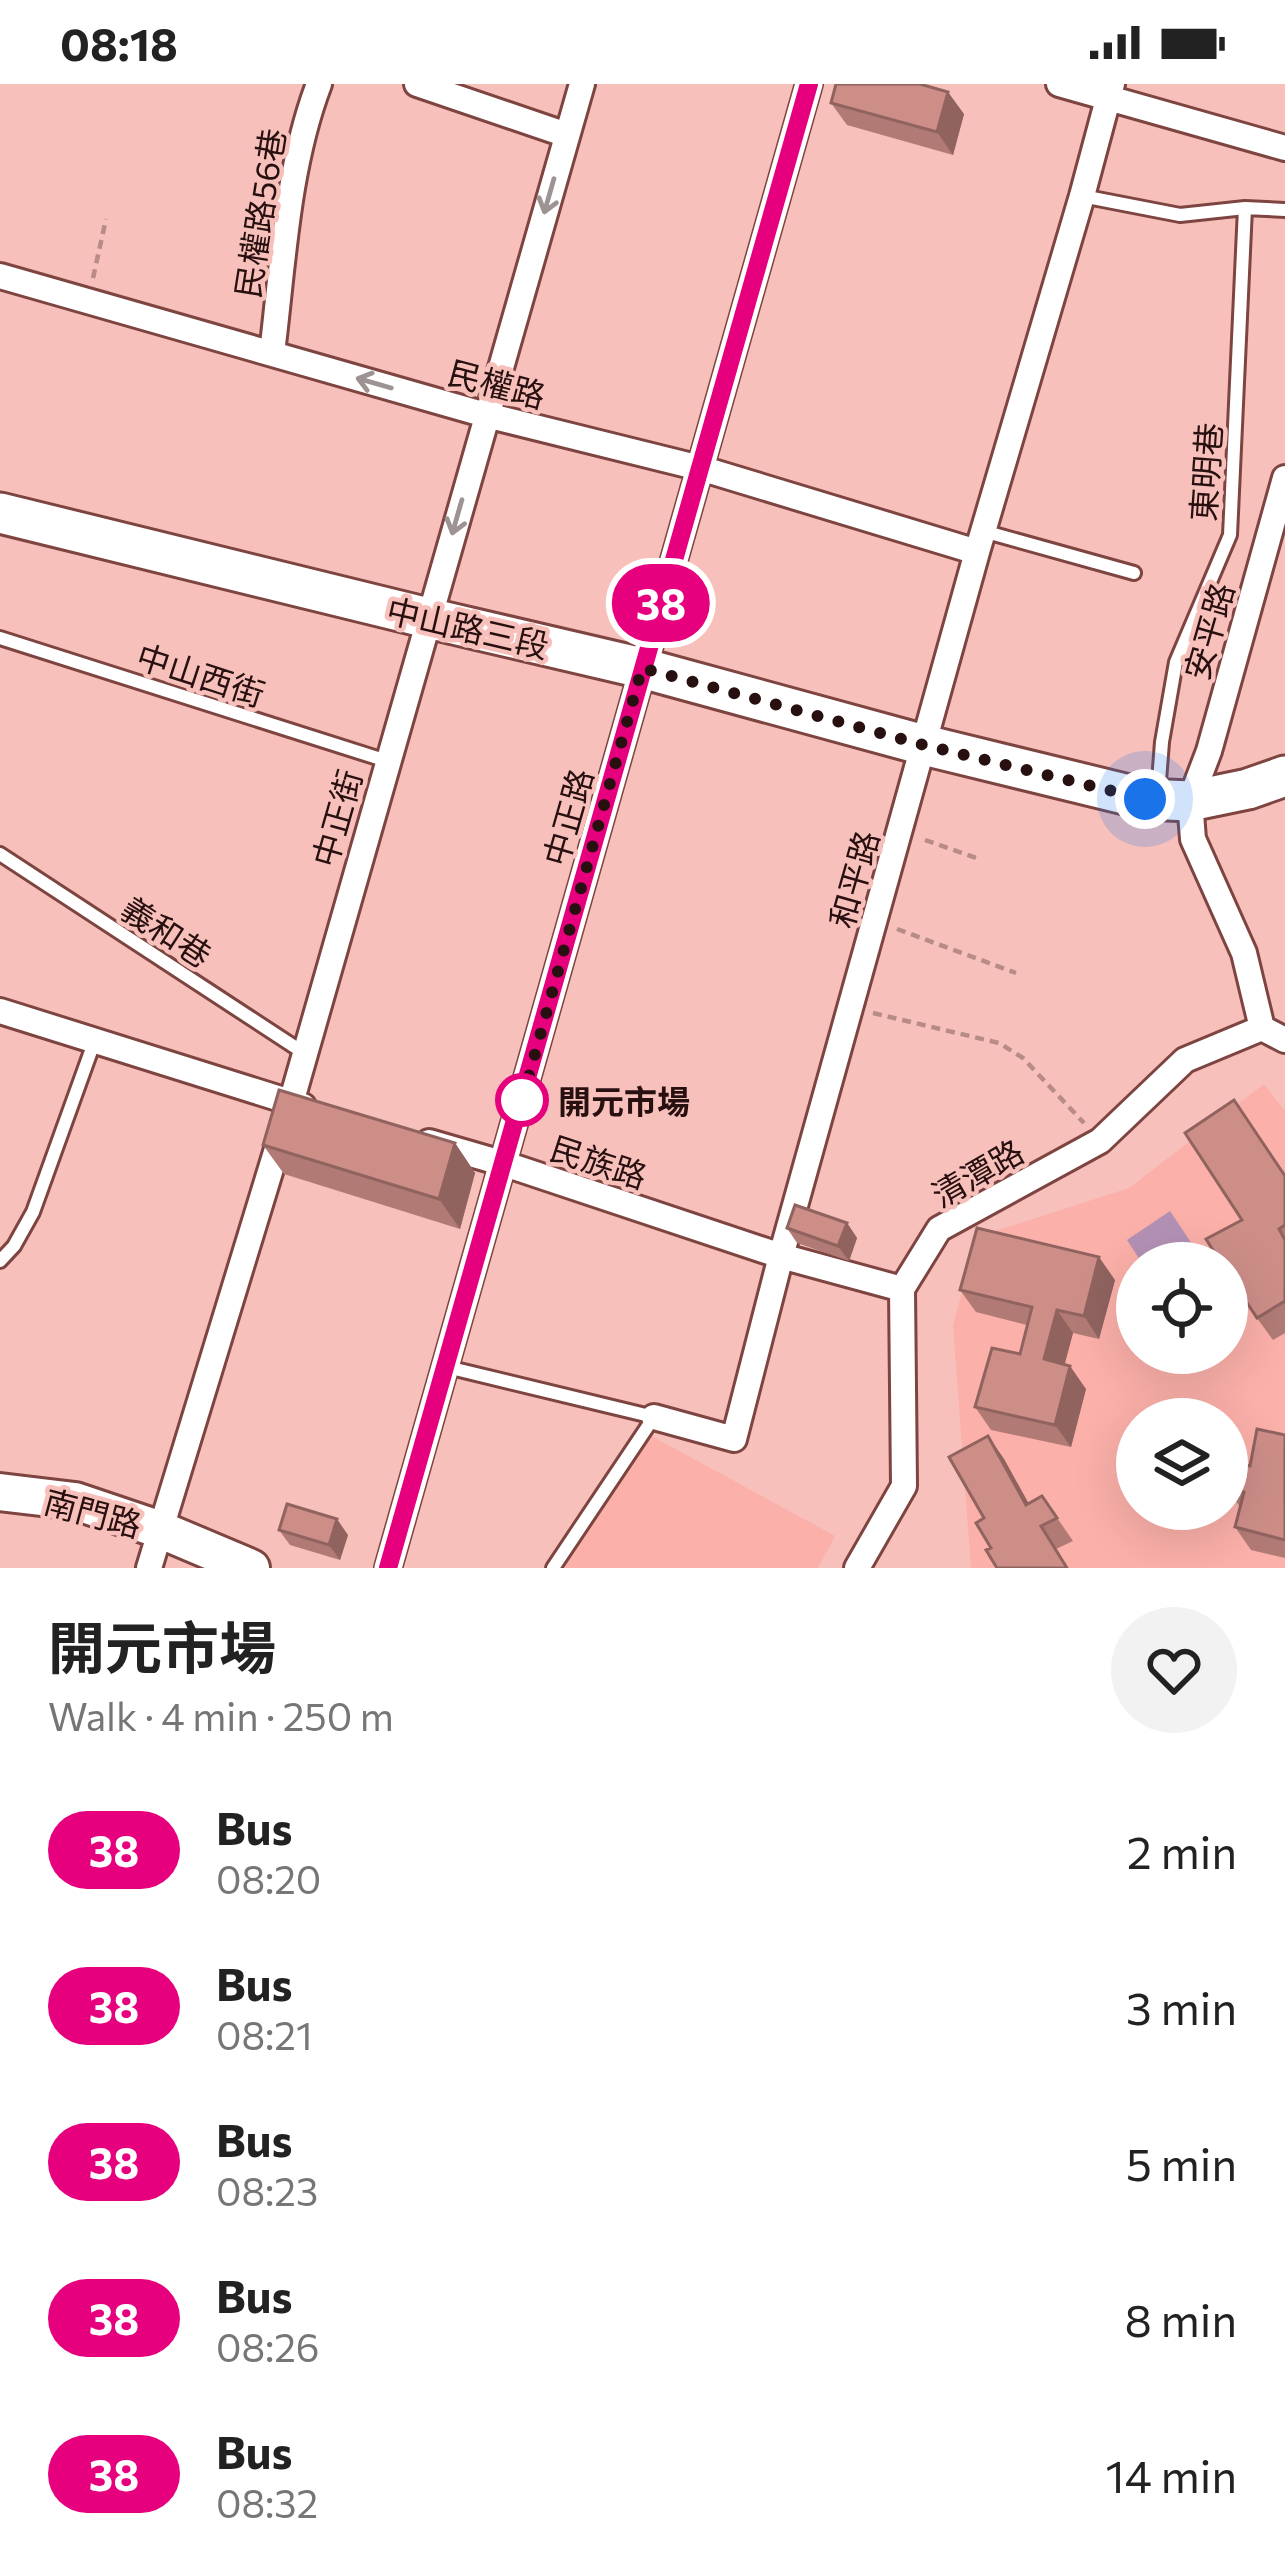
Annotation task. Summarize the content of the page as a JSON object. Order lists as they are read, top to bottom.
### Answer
{
  "streets": {
    "main road": ["中山路三段"],
    "street": [
      "民權路56巷",
      "民權路",
      "安平路",
      "中正路",
      "中正街",
      "和平路",
      "民族路",
      "清潭路",
      "南門路"
    ],
    "lane": ["東明巷", "中山西街", "義和巷"]
  },
  "crossings": [
    ["民權路56巷", "民權路"],
    ["民權路", "中正路"],
    ["民權路", "中正街"],
    ["民權路", "和平路"],
    ["東明巷", "中山路三段"],
    ["東明巷", "安平路"],
    ["中山路三段", "安平路"],
    ["中山路三段", "中正路"],
    ["中山路三段", "中正街"],
    ["中山路三段", "和平路"],
    ["中山西街", "中正街"],
    ["中正路", "民族路"],
    ["中正街", "義和巷"],
    ["中正街", "南門路"],
    ["和平路", "民族路"],
    ["民族路", "清潭路"]
  ],
  "places": ["開元市場"],
  "lines": ["bus line 38"],
  "page": {
    "status": "08:18",
    "on_map": "38",
    "heading": ["開元市場", "Walk · 4 min · 250 m"],
    "list": [
      {
        "mark": "38",
        "name": "Bus",
        "note": "08:20",
        "value": "2 min"
      },
      {
        "mark": "38",
        "name": "Bus",
        "note": "08:21",
        "value": "3 min"
      },
      {
        "mark": "38",
        "name": "Bus",
        "note": "08:23",
        "value": "5 min"
      },
      {
        "mark": "38",
        "name": "Bus",
        "note": "08:26",
        "value": "8 min"
      },
      {
        "mark": "38",
        "name": "Bus",
        "note": "08:32",
        "value": "14 min"
      }
    ]
  }
}
